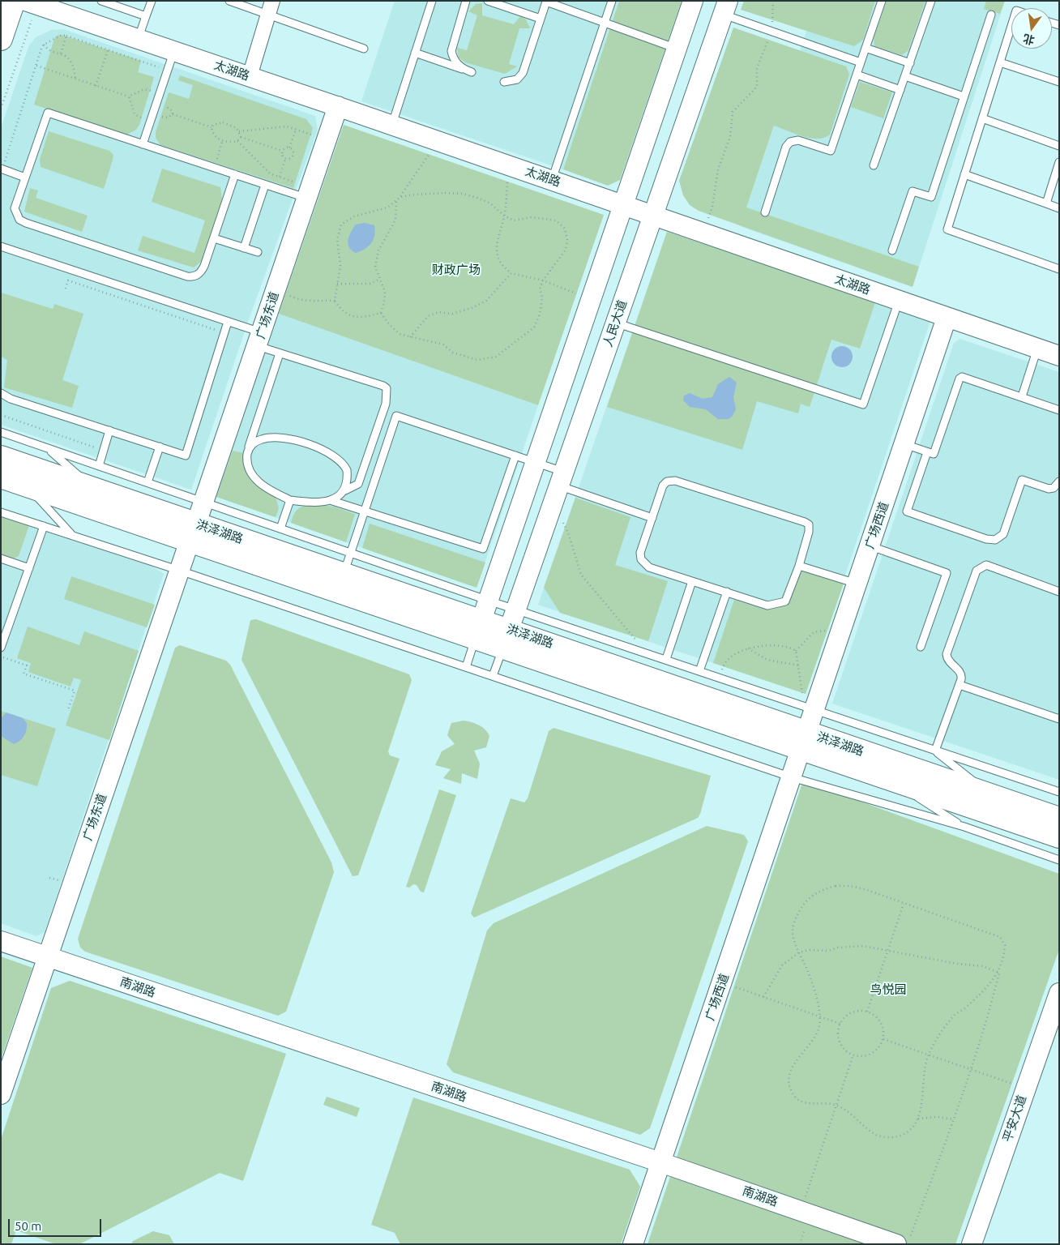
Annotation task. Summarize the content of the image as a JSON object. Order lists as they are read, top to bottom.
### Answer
{
  "streets": {
    "main road": ["洪泽湖路"],
    "street": [
      "太湖路",
      "广场东道",
      "人民大道",
      "广场西道",
      "南湖路",
      "平安大道"
    ]
  },
  "crossings": [
    ["太湖路", "广场东道"],
    ["太湖路", "人民大道"],
    ["太湖路", "广场西道"],
    ["广场东道", "洪泽湖路"],
    ["广场东道", "南湖路"],
    ["人民大道", "洪泽湖路"],
    ["广场西道", "洪泽湖路"],
    ["广场西道", "南湖路"]
  ],
  "parks": ["财政广场", "鸟悦园"],
  "scale_bar": "50 m",
  "north": "bottom"
}
